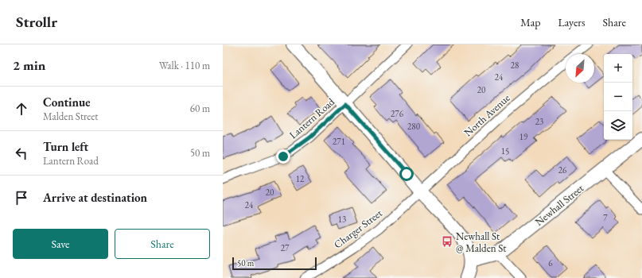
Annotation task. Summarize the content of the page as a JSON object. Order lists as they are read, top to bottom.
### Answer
{
  "streets": {
    "street": [
      "North Avenue",
      "Lantern Road",
      "Newhall Street",
      "Charger Street"
    ]
  },
  "crossings": [
    ["North Avenue", "Charger Street"]
  ],
  "places": {
    "bus stop": ["Newhall St @ Malden St"]
  },
  "house_numbers": [
    "28",
    "24",
    "20",
    "276",
    "23",
    "280",
    "19",
    "271",
    "15",
    "26",
    "12",
    "20",
    "24",
    "7",
    "13",
    "27",
    "6"
  ],
  "scale_bar": "50 m",
  "north": "bottom left",
  "page": {
    "header": "Strollr",
    "nav": ["Map", "Layers", "Share"],
    "heading": ["2 min", "Walk · 110 m"],
    "map_buttons": ["+", "−"],
    "list": [
      ["Continue", "Malden Street", "60 m"],
      ["Turn left", "Lantern Road", "50 m"],
      "Arrive at destination"
    ],
    "buttons": ["Save", "Share"],
    "scale": "50 m"
  }
}
